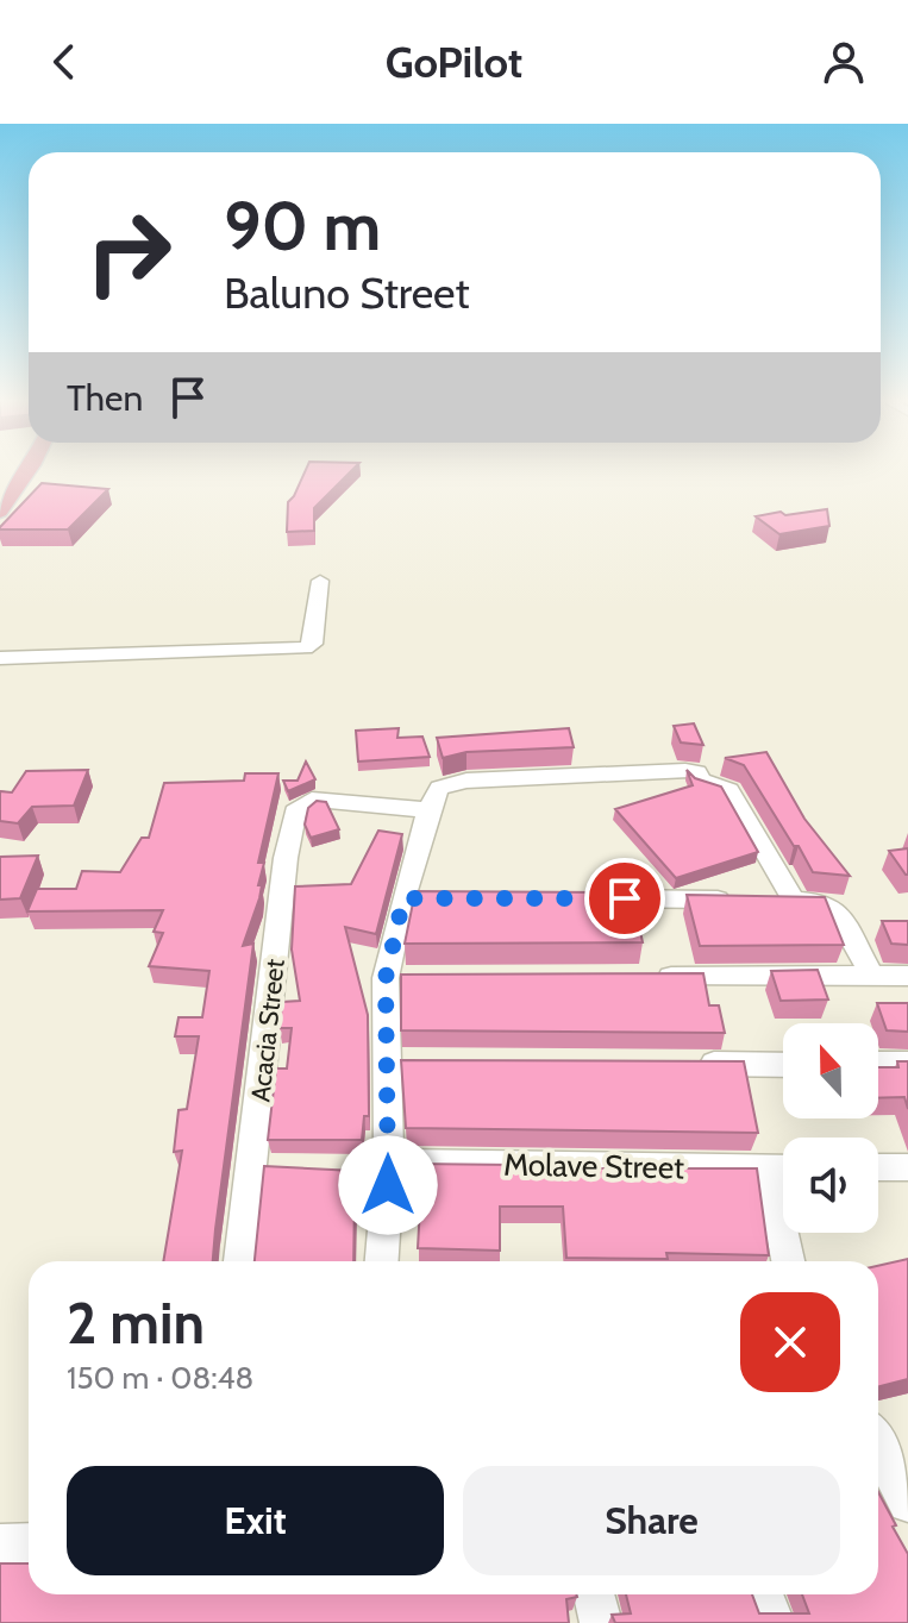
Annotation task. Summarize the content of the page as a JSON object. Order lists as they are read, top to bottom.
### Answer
{
  "streets": {
    "street": ["Acacia Street", "Molave Street"]
  },
  "north": "top",
  "page": {
    "header": "GoPilot",
    "turn": ["90 m", "Baluno Street"],
    "then": "Then",
    "heading": ["2 min", "150 m · 08:48"],
    "buttons": ["Exit", "Share"]
  }
}
